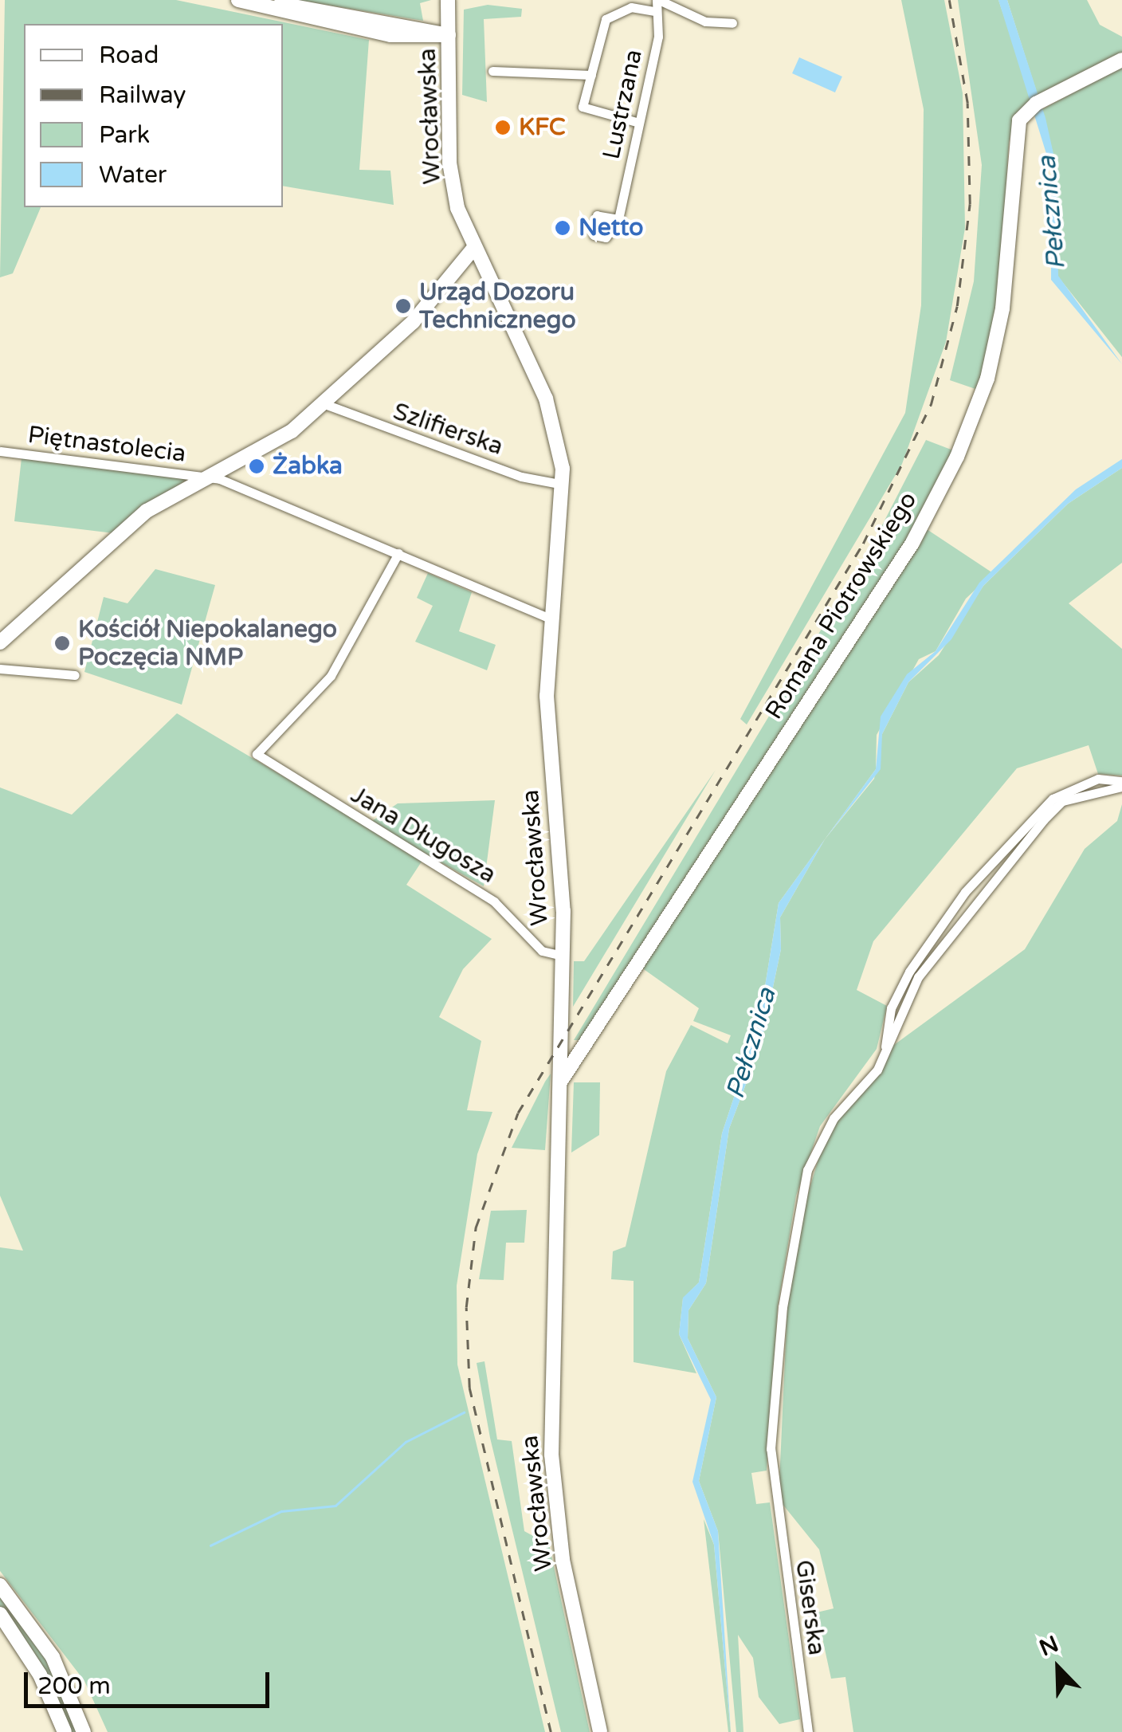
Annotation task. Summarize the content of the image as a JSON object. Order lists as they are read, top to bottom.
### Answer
{
  "streets": {
    "street": [
      "Lustrzana",
      "Wrocławska",
      "Szlifierska",
      "Piętnastolecia",
      "Romana Piotrowskiego",
      "Jana Długosza",
      "Giserska"
    ]
  },
  "crossings": [
    ["Wrocławska", "Szlifierska"],
    ["Wrocławska", "Piętnastolecia"],
    ["Wrocławska", "Romana Piotrowskiego"],
    ["Wrocławska", "Jana Długosza"],
    ["Piętnastolecia", "Jana Długosza"]
  ],
  "water": ["Pełcznica"],
  "places": [
    "KFC",
    "Netto",
    "Urząd Dozoru Technicznego",
    "Żabka",
    "Kościół Niepokalanego Poczęcia NMP"
  ],
  "legend": [
    "Road",
    "Railway",
    "Park",
    "Water"
  ],
  "scale_bar": "200 m",
  "north": "top left"
}
